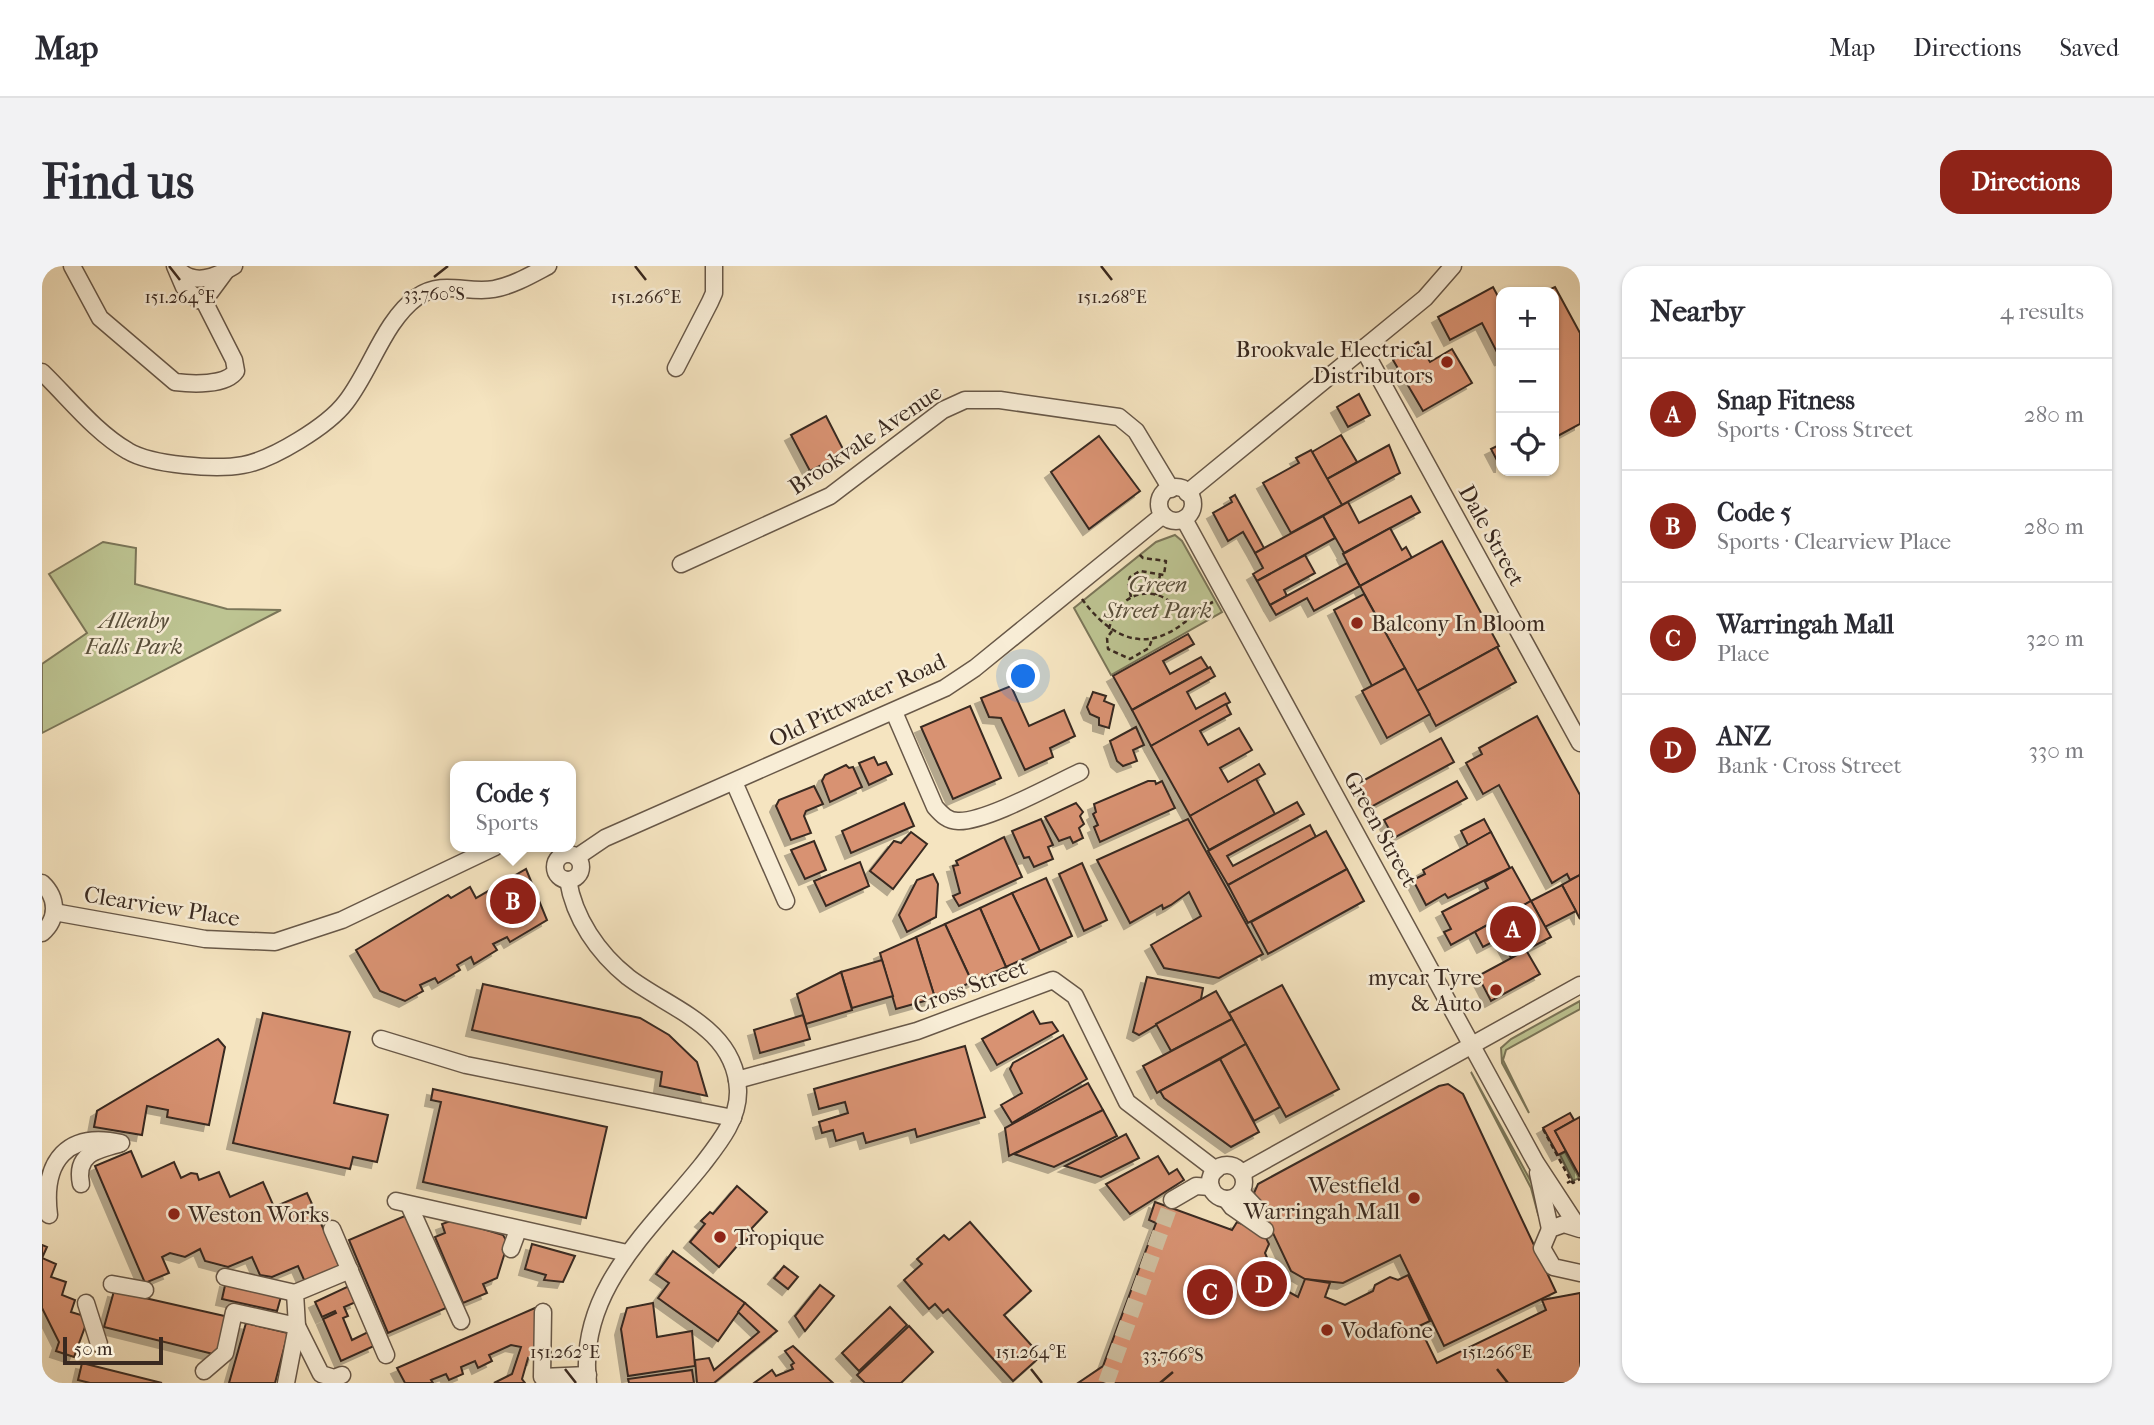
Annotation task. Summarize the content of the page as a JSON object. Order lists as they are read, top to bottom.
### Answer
{
  "streets": {
    "street": [
      "Brookvale Avenue",
      "Dale Street",
      "Old Pittwater Road",
      "Green Street",
      "Clearview Place",
      "Cross Street"
    ]
  },
  "crossings": [
    ["Brookvale Avenue", "Old Pittwater Road"],
    ["Brookvale Avenue", "Green Street"],
    ["Old Pittwater Road", "Green Street"]
  ],
  "parks": ["Green Street Park", "Allenby Falls Park"],
  "places": [
    "Brookvale Electrical Distributors",
    "Balcony In Bloom",
    "mycar Tyre & Auto",
    "Westfield Warringah Mall",
    "Weston Works",
    "Tropique",
    "Vodafone"
  ],
  "scale_bar": "50 m",
  "page": {
    "header": "Map",
    "nav": ["Map", "Directions", "Saved"],
    "buttons": "Directions",
    "title": "Find us",
    "heading": ["Nearby", "4 results"],
    "map_buttons": ["+", "−"],
    "list": [
      {
        "mark": "A",
        "name": "Snap Fitness",
        "note": "Sports · Cross Street",
        "value": "280 m"
      },
      {
        "mark": "B",
        "name": "Code 5",
        "note": "Sports · Clearview Place",
        "value": "280 m"
      },
      {
        "mark": "C",
        "name": "Warringah Mall",
        "note": "Place",
        "value": "320 m"
      },
      {
        "mark": "D",
        "name": "ANZ",
        "note": "Bank · Cross Street",
        "value": "330 m"
      }
    ],
    "popup": ["Code 5", "Sports"],
    "pins": [
      "B",
      "A",
      "D",
      "C"
    ],
    "scale": "50 m"
  },
  "coordinates": [
    "33.760°S",
    "151.264°E",
    "151.266°E",
    "151.268°E",
    "151.262°E",
    "33.766°S"
  ]
}
